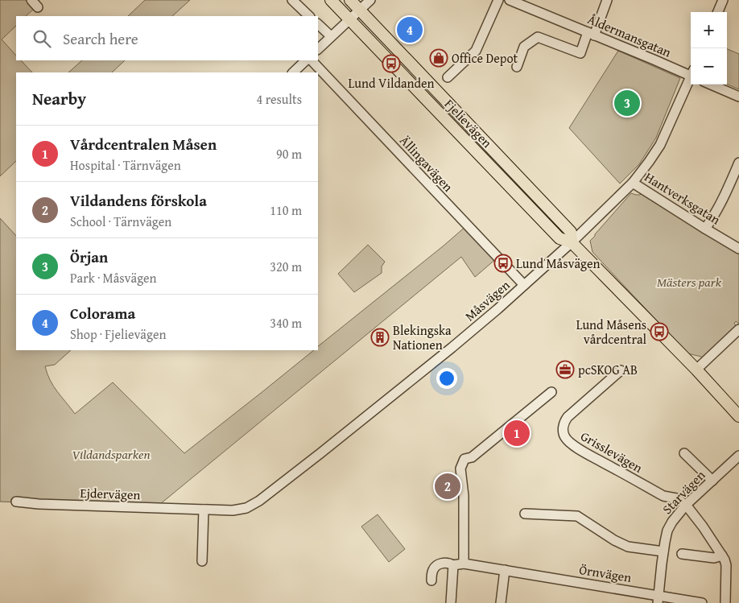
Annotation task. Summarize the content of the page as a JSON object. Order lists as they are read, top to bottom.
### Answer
{
  "streets": {
    "main road": ["Fjelievägen"],
    "street": [
      "Åldermansgatan",
      "Ällingavägen",
      "Hantverksgatan",
      "Måsvägen",
      "Grisslevägen",
      "Starvägen",
      "Ejdervägen",
      "Örnvägen"
    ]
  },
  "crossings": [
    ["Fjelievägen", "Måsvägen"],
    ["Ällingavägen", "Måsvägen"],
    ["Hantverksgatan", "Måsvägen"],
    ["Måsvägen", "Ejdervägen"],
    ["Grisslevägen", "Starvägen"],
    ["Starvägen", "Örnvägen"]
  ],
  "parks": ["Mästers park", "Vildandsparken"],
  "places": {
    "shop": ["Office Depot"],
    "bus stop": ["Lund Vildanden", "Lund Måsvägen", "Lund Måsens vårdcentral"],
    "building": ["Blekingska Nationen"],
    "office": ["pcSKOG AB"]
  },
  "page": {
    "map_buttons": ["+", "−"],
    "pins": [
      "4",
      "3",
      "1",
      "2"
    ],
    "search": "Search here",
    "heading": ["Nearby", "4 results"],
    "list": [
      {
        "mark": "1",
        "name": "Vårdcentralen Måsen",
        "note": "Hospital · Tärnvägen",
        "value": "90 m"
      },
      {
        "mark": "2",
        "name": "Vildandens förskola",
        "note": "School · Tärnvägen",
        "value": "110 m"
      },
      {
        "mark": "3",
        "name": "Örjan",
        "note": "Park · Måsvägen",
        "value": "320 m"
      },
      {
        "mark": "4",
        "name": "Colorama",
        "note": "Shop · Fjelievägen",
        "value": "340 m"
      }
    ]
  }
}
